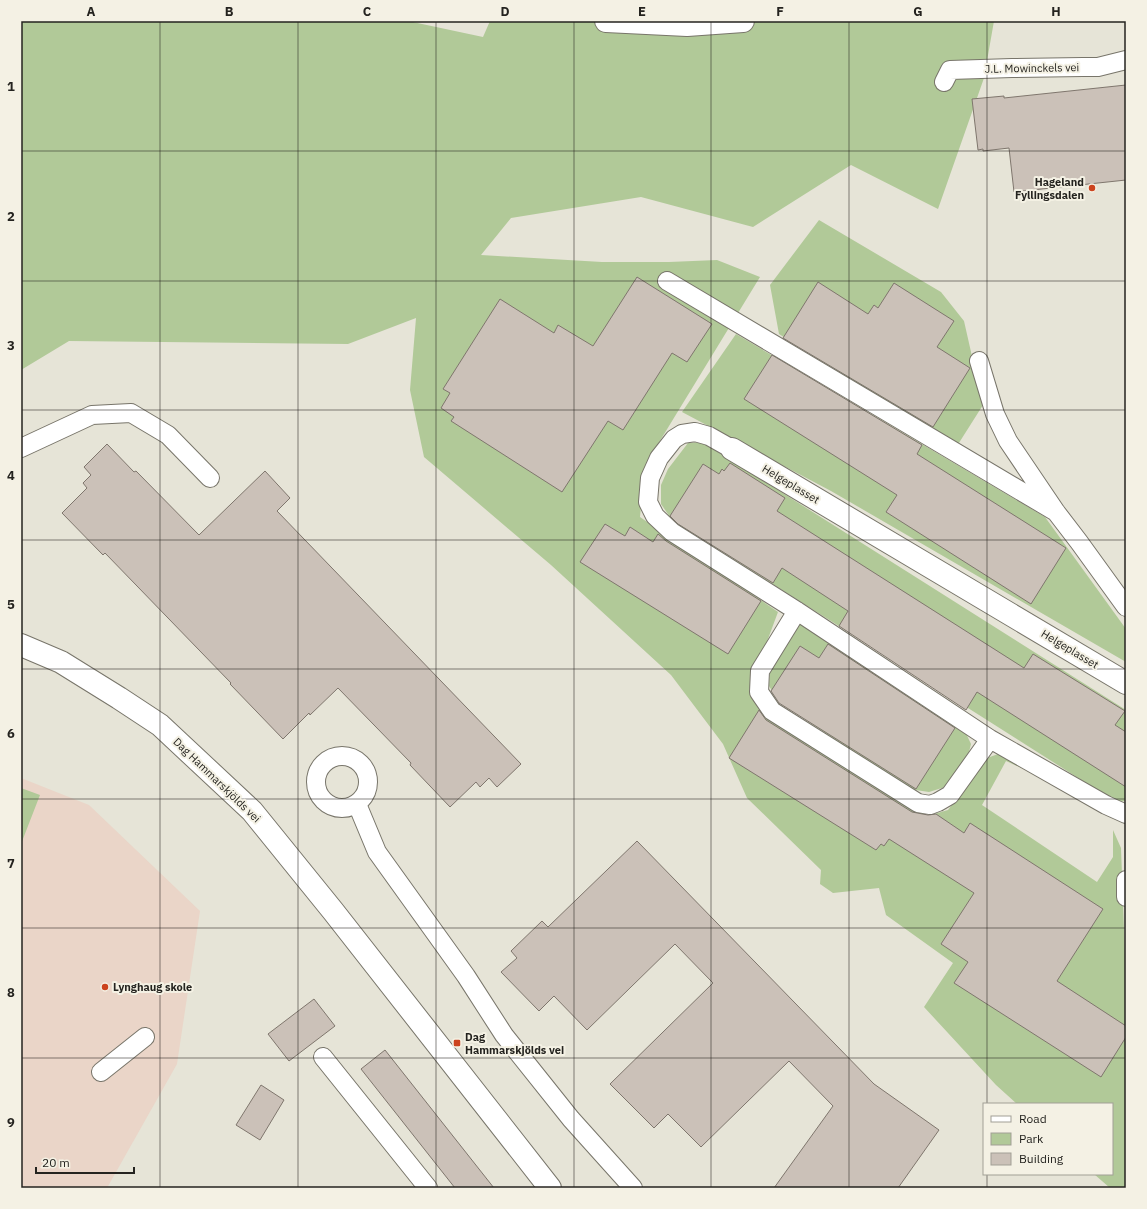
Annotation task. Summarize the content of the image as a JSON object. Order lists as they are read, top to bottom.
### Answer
{
  "streets": {
    "main road": ["Helgeplasset", "Dag Hammarskjölds vei"],
    "lane": ["J.L. Mowinckels vei"]
  },
  "places": {
    "other": ["Hageland Fyllingsdalen", "Lynghaug skole"],
    "transit": ["Dag Hammarskjölds vei"]
  },
  "legend": ["Road", "Park", "Building"],
  "scale_bar": "20 m",
  "grid": {
    "columns": [
      "A",
      "B",
      "C",
      "D",
      "E",
      "F",
      "G",
      "H"
    ],
    "rows": [
      "1",
      "2",
      "3",
      "4",
      "5",
      "6",
      "7",
      "8",
      "9"
    ]
  }
}
